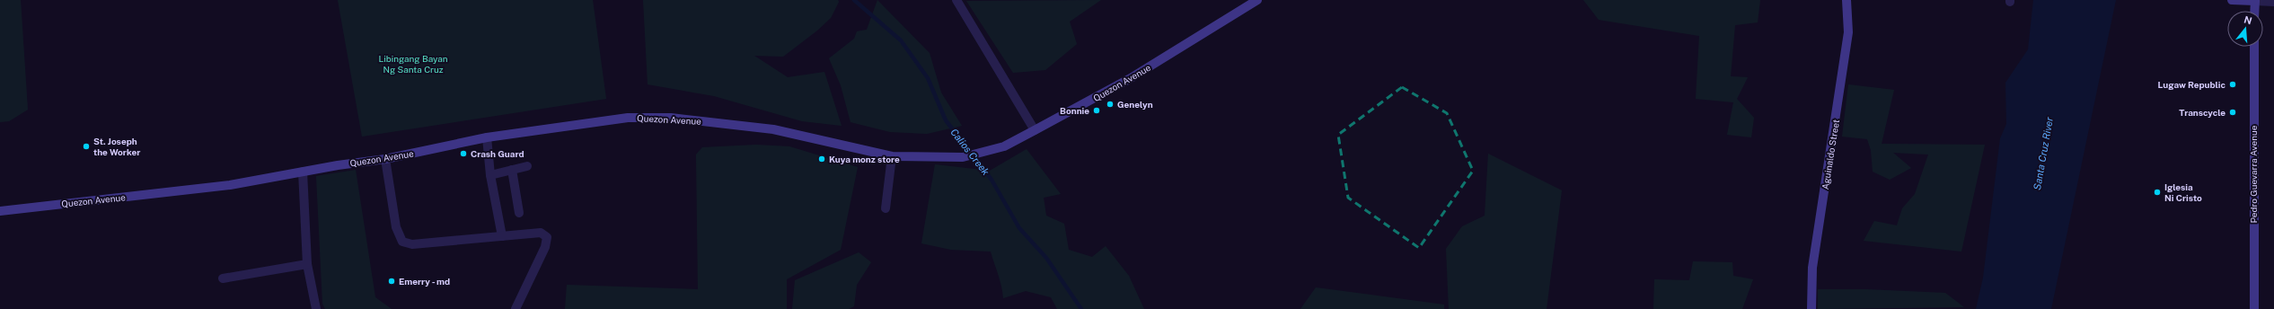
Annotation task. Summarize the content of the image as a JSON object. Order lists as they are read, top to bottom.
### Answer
{
  "streets": {
    "main road": ["Quezon Avenue", "Aguinaldo Street", "Pedro Guevarra Avenue"]
  },
  "water": ["Calios Creek", "Santa Cruz River"],
  "parks": ["Libingang Bayan Ng Santa Cruz"],
  "places": [
    "Lugaw Republic",
    "Genelyn",
    "Bonnie",
    "Transcycle",
    "St. Joseph the Worker",
    "Crash Guard",
    "Kuya monz store",
    "Iglesia Ni Cristo",
    "Emerry - md"
  ],
  "north": "top"
}
